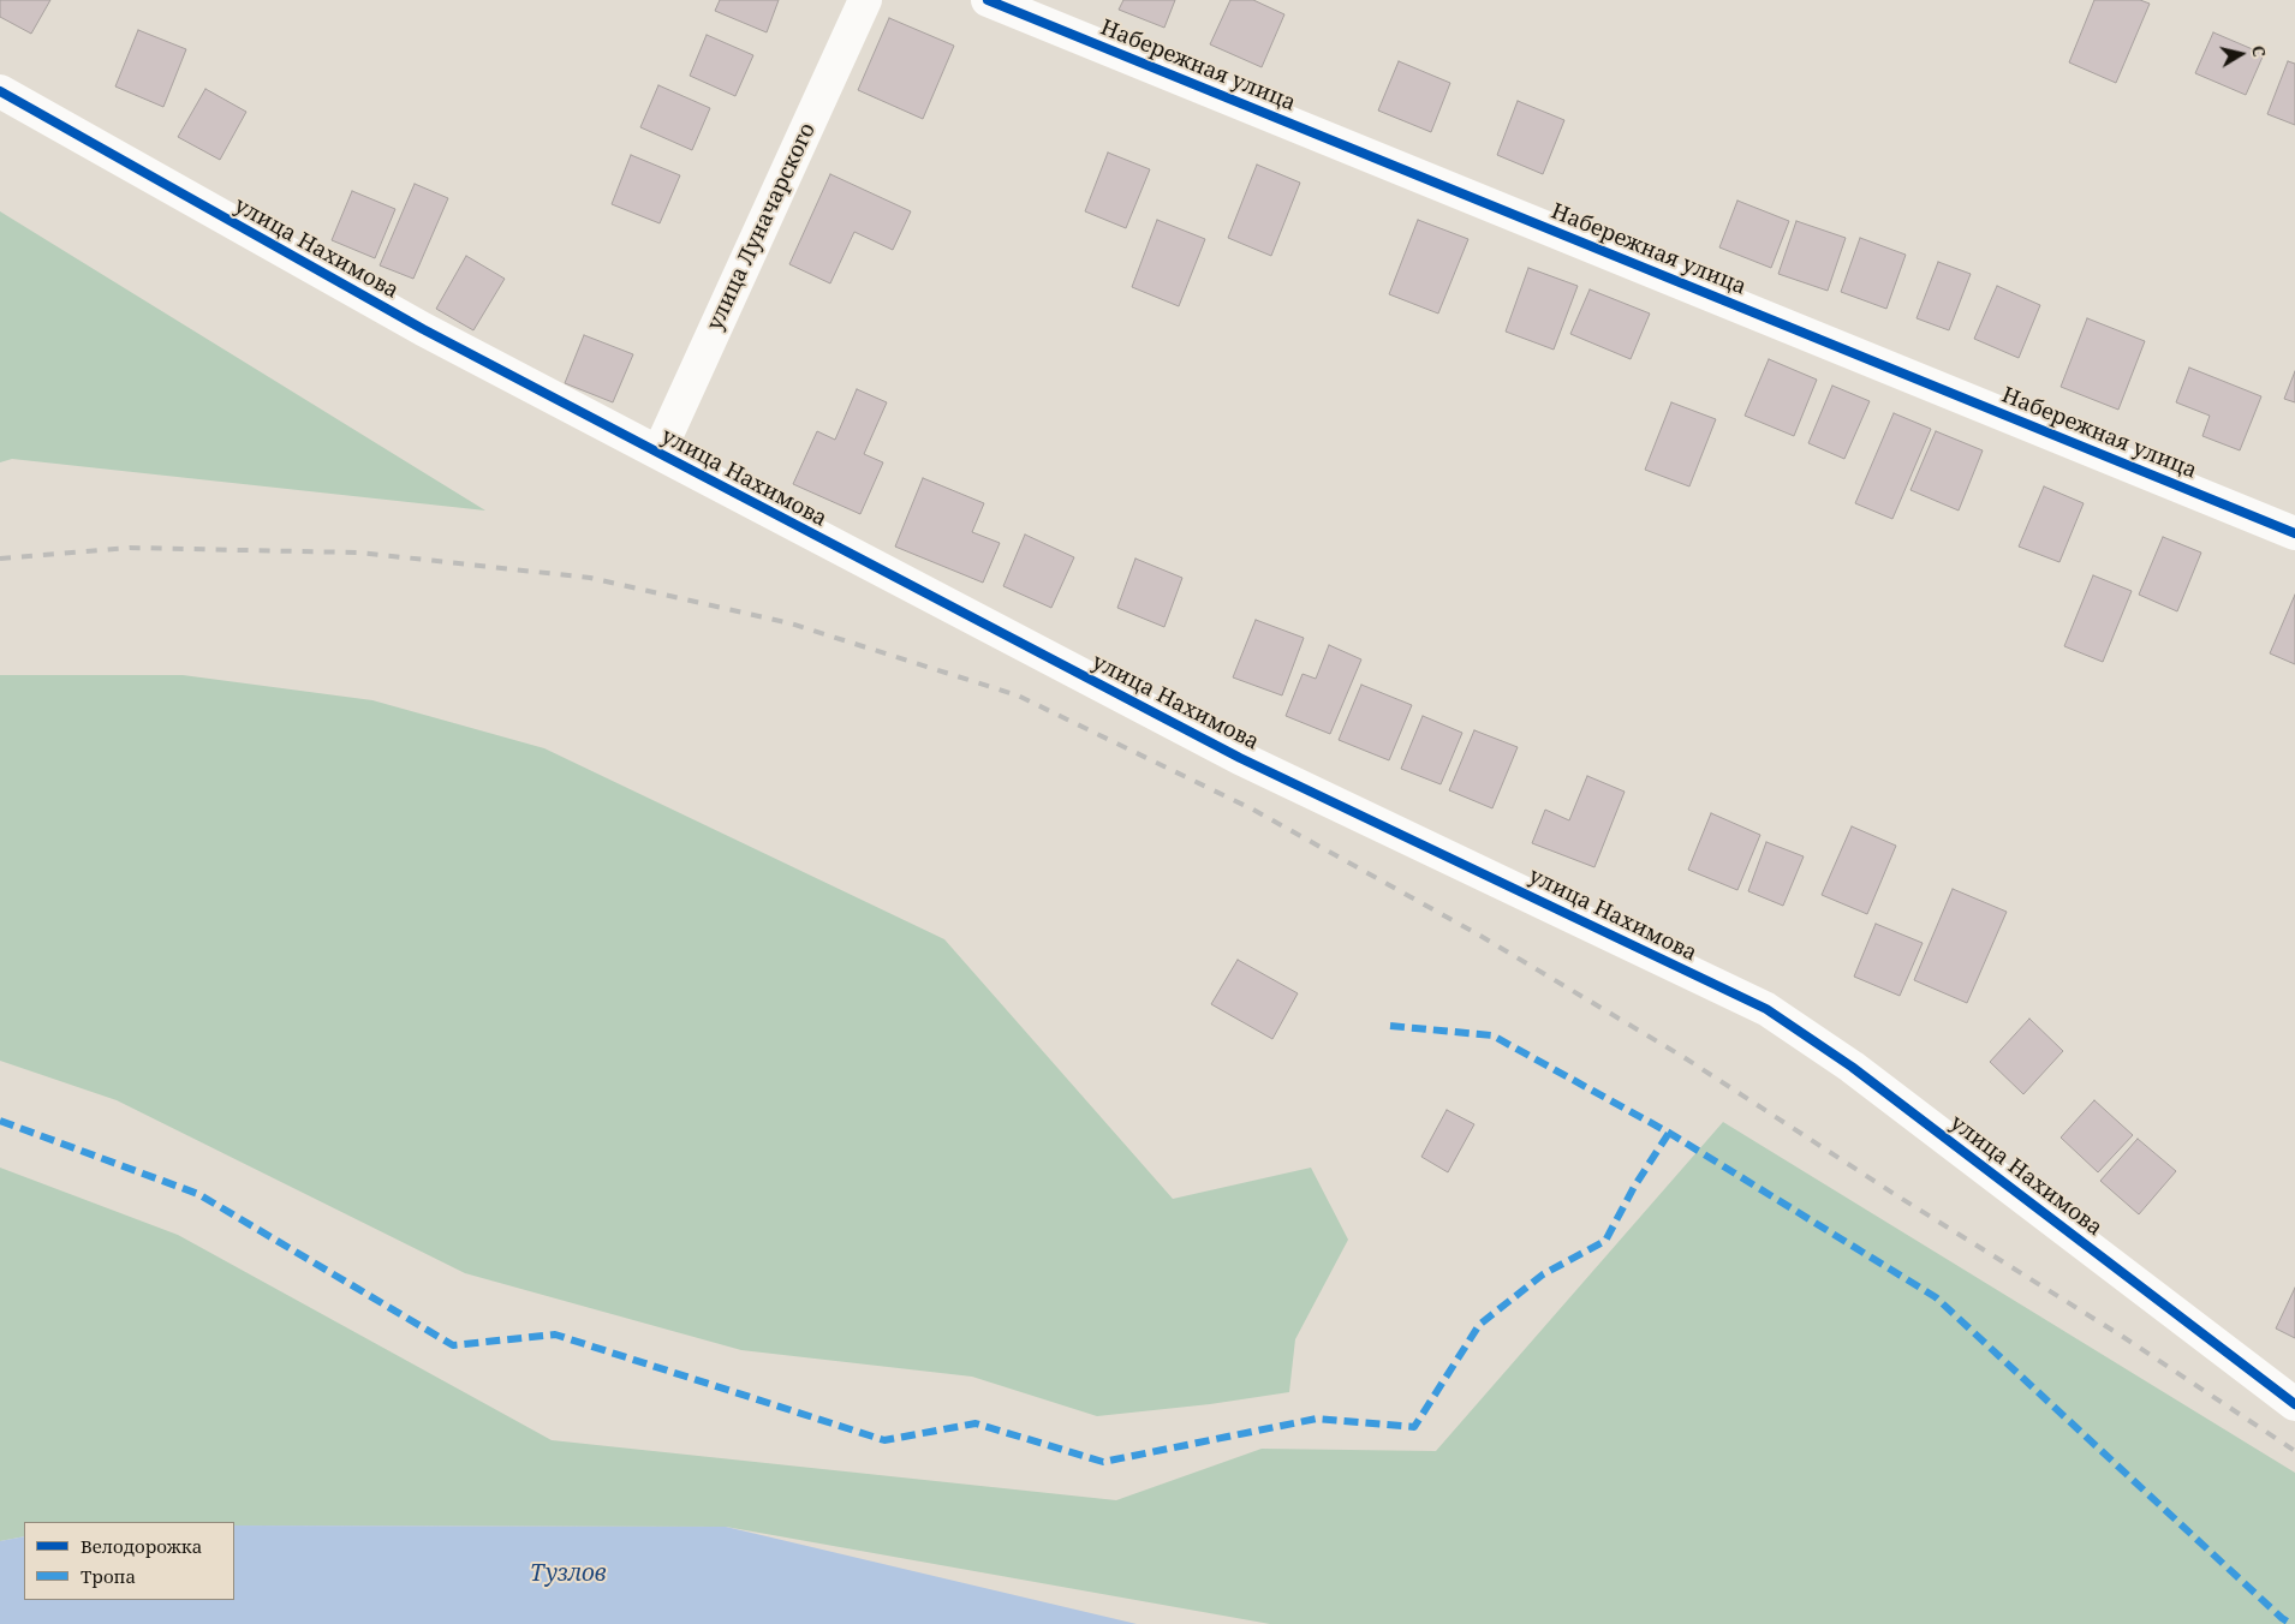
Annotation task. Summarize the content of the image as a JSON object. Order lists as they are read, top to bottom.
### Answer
{
  "streets": {
    "street": ["Набережная улица", "улица Луначарского", "улица Нахимова"]
  },
  "crossings": [
    ["улица Луначарского", "улица Нахимова"]
  ],
  "water": ["Тузлов"],
  "legend": ["Велодорожка", "Тропа"],
  "north": "right"
}
